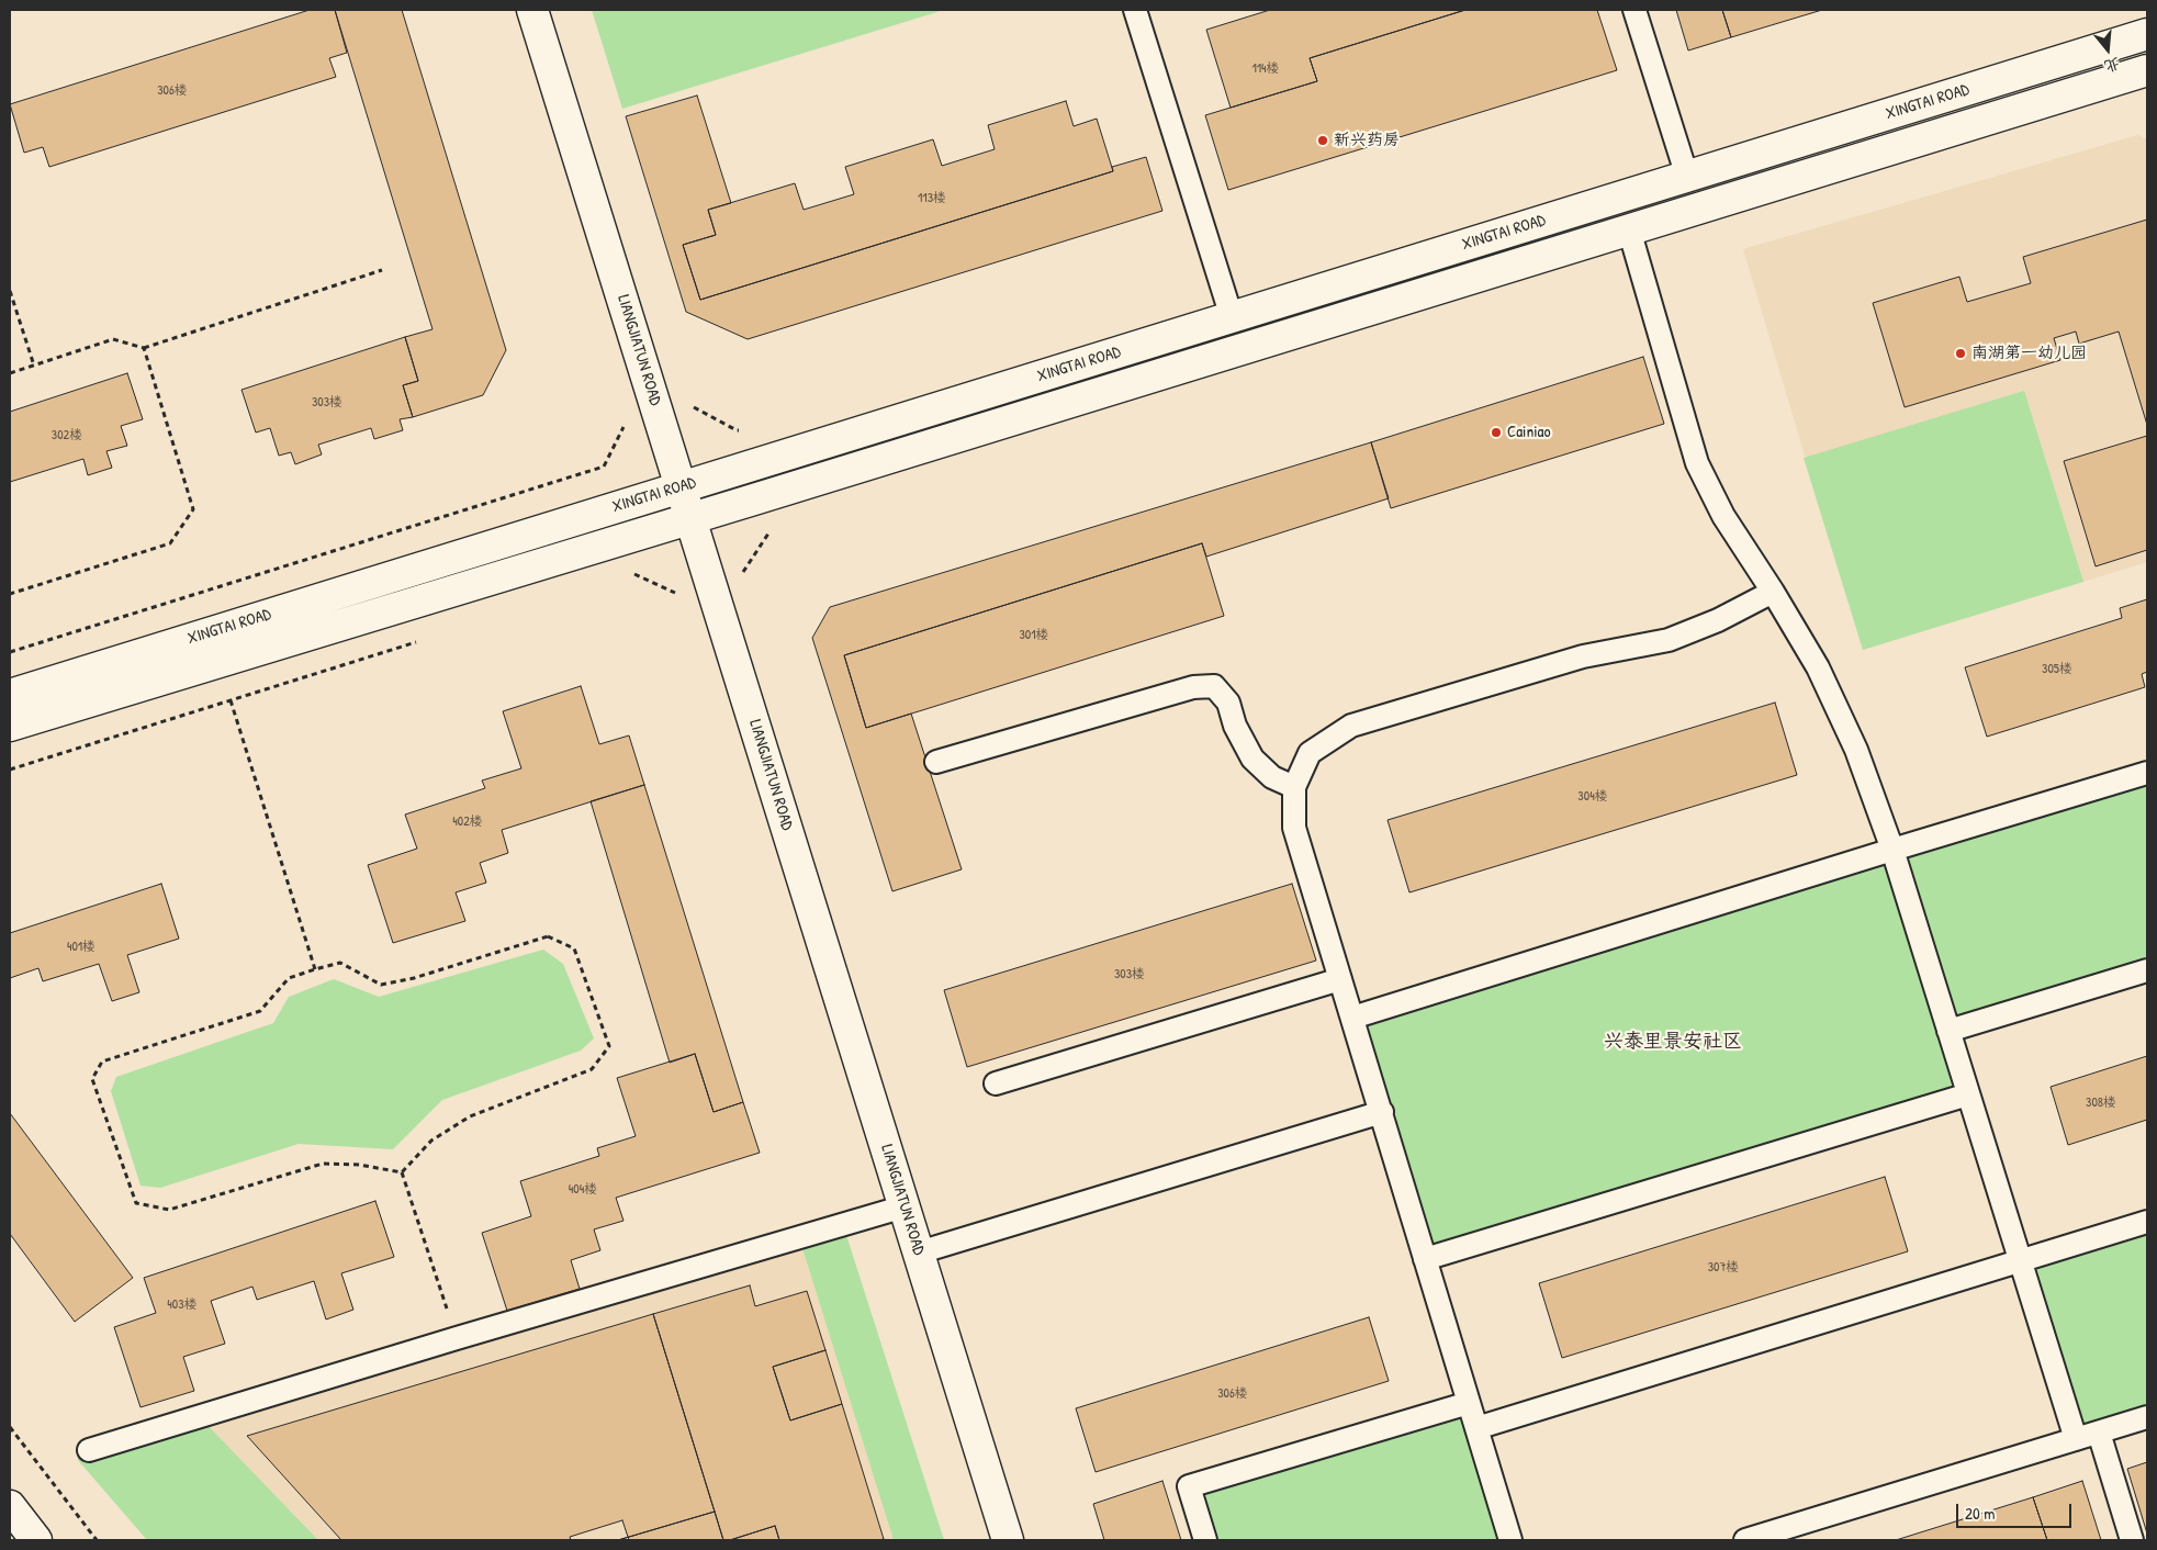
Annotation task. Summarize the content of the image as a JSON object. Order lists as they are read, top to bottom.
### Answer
{
  "streets": {
    "street": ["XINGTAI ROAD", "LIANGJIATUN ROAD"]
  },
  "crossings": [
    ["XINGTAI ROAD", "LIANGJIATUN ROAD"]
  ],
  "districts": ["兴泰里景安社区"],
  "places": ["新兴药房", "南湖第一幼儿园", "Cainiao"],
  "house_numbers": [
    "114楼",
    "306楼",
    "113楼",
    "303楼",
    "302楼",
    "301楼",
    "305楼",
    "304楼",
    "402楼",
    "401楼",
    "303楼",
    "308楼",
    "404楼",
    "307楼",
    "403楼",
    "306楼"
  ],
  "scale_bar": "20 m",
  "north": "bottom"
}
